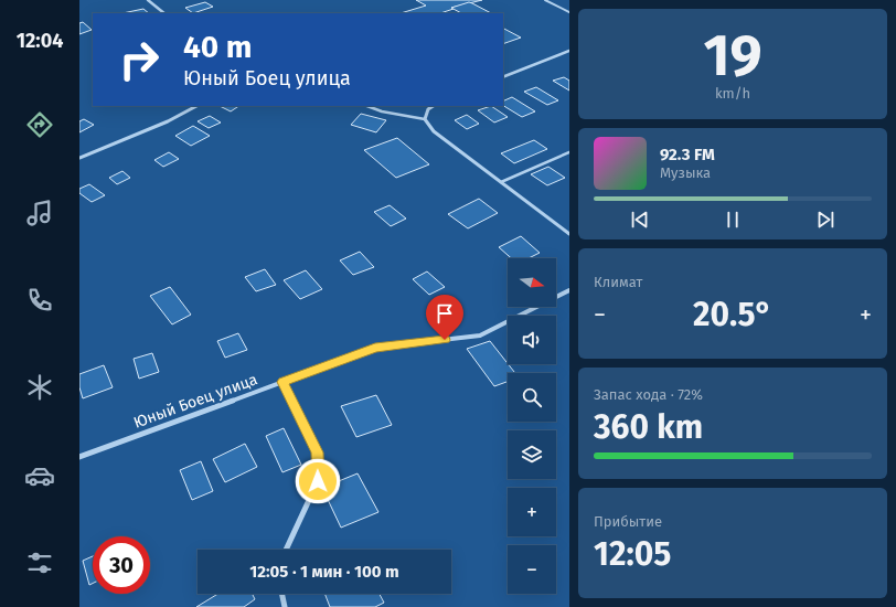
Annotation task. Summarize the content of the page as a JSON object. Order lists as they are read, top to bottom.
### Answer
{
  "streets": {
    "street": ["Юный Боец улица"]
  },
  "north": "right",
  "page": {
    "tabs": "12:04",
    "tile": [
      ["19", "km/h"],
      "Климат",
      ["Запас хода · 72%", "360 km"],
      ["Прибытие", "12:05"]
    ],
    "turn": ["40 m", "Юный Боец улица"],
    "song": ["92.3 FM", "Музыка"],
    "map_buttons": ["+", "−"],
    "heat": ["−", "20.5°", "+"],
    "limit": "30",
    "trip": "12:05 · 1 мин · 100 m"
  }
}
